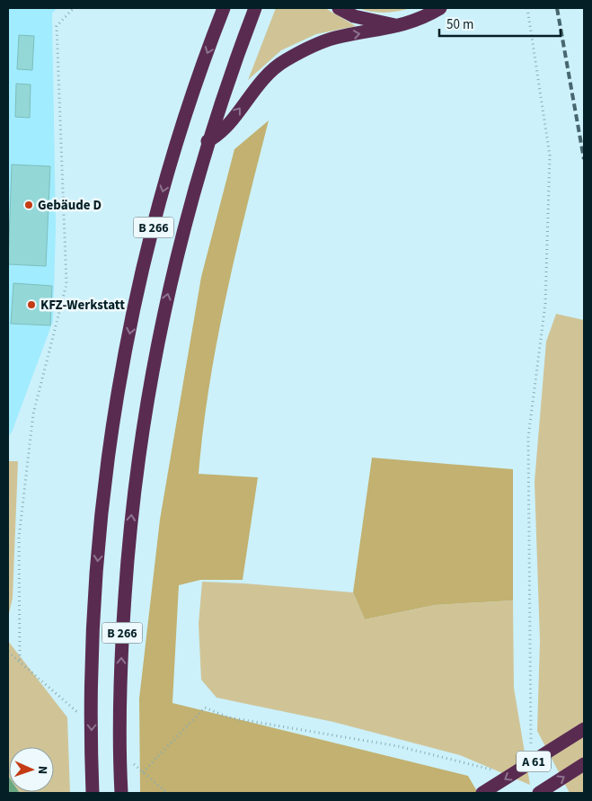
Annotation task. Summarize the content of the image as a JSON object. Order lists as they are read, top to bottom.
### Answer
{
  "streets": {
    "highway": ["B 266", "A 61"]
  },
  "places": ["Gebäude D", "KFZ-Werkstatt"],
  "scale_bar": "50 m",
  "north": "right"
}
